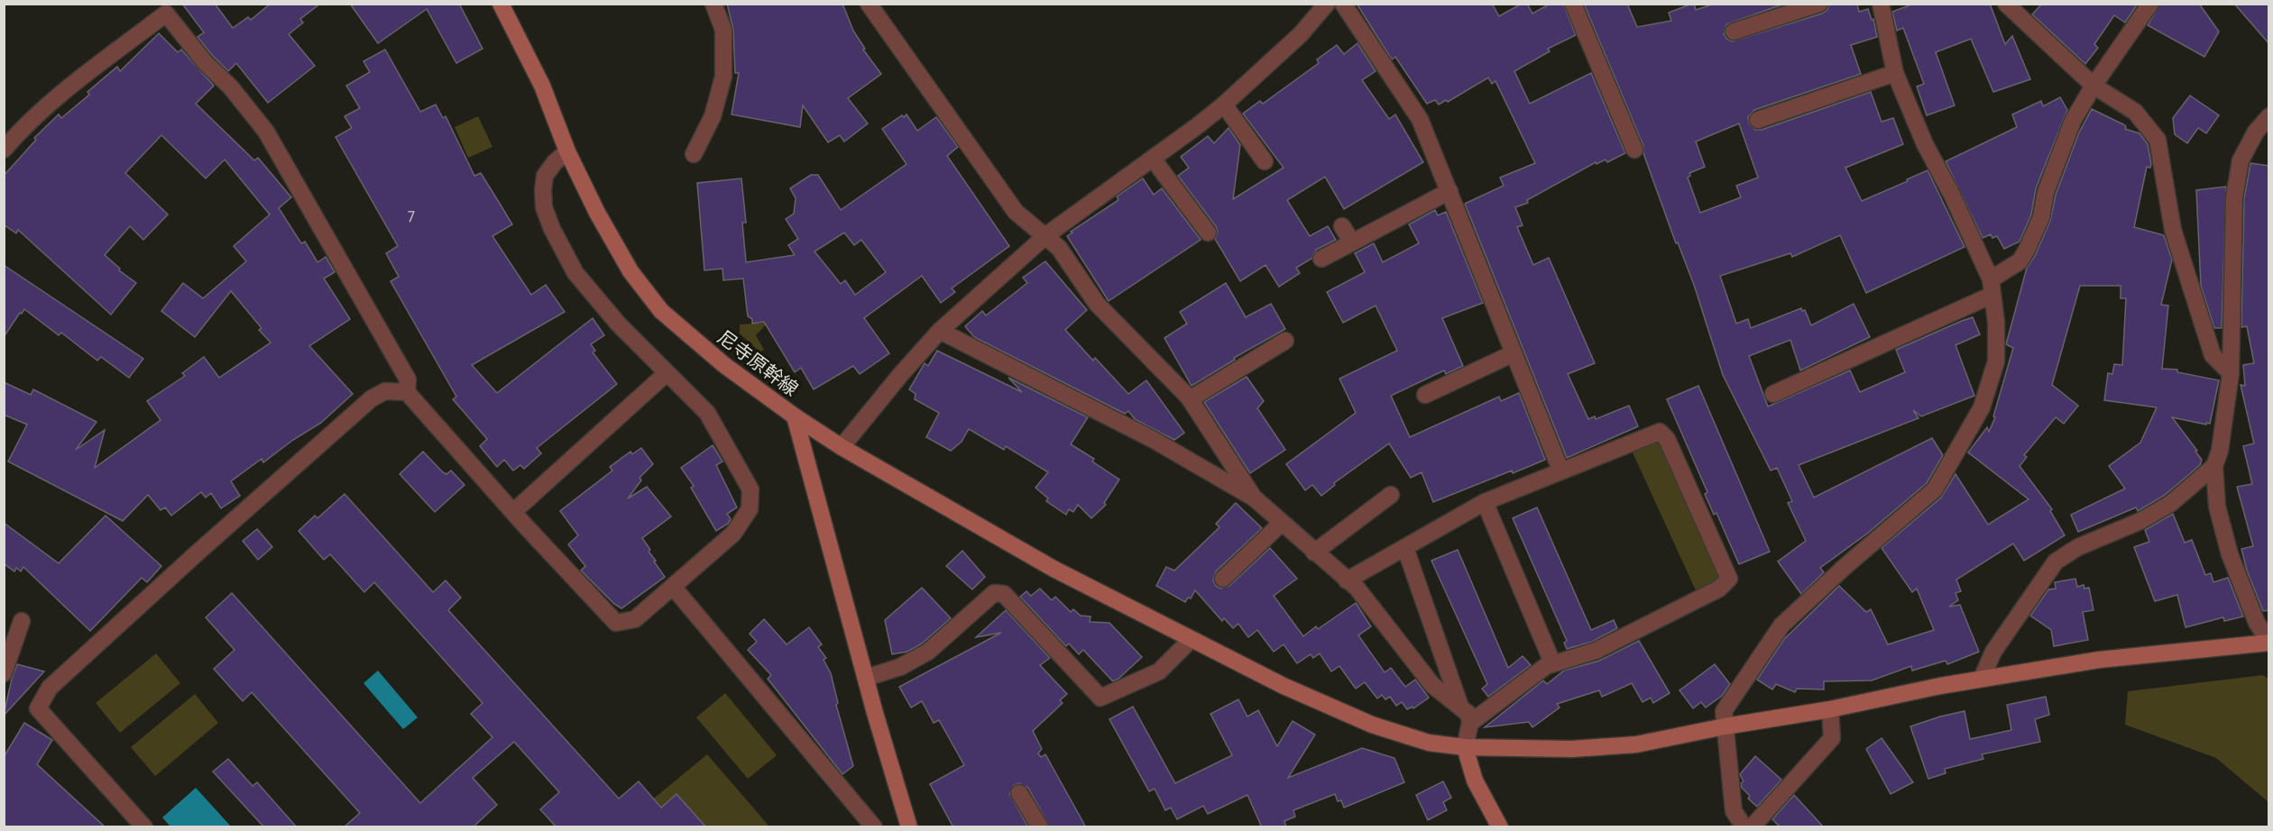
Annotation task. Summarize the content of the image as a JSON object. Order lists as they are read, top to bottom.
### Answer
{
  "streets": {
    "street": ["尼寺原幹線"]
  },
  "house_numbers": ["7"]
}
